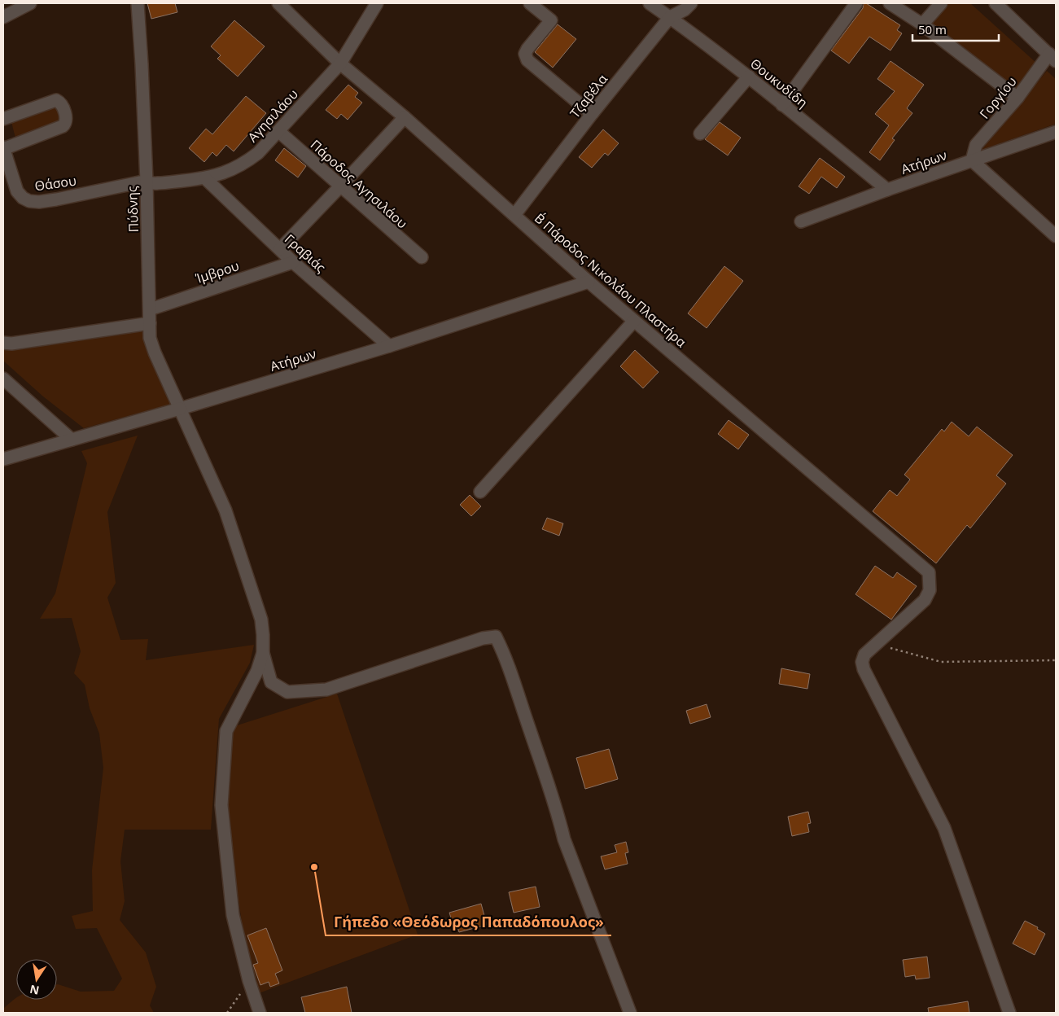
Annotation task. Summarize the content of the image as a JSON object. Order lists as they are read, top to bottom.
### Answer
{
  "streets": {
    "street": [
      "Θουκυδίδη",
      "Τζαβέλα",
      "Γοργίου",
      "Αγησιλάου",
      "Ατήρων",
      "Θάσου",
      "Πάροδος Αγησιλάου",
      "Πύδνης",
      "Γραβιάς",
      "Ίμβρου",
      "Β΄ Πάροδος Νικολάου Πλαστήρα"
    ]
  },
  "crossings": [
    ["Θουκυδίδη", "Τζαβέλα"],
    ["Θουκυδίδη", "Ατήρων"],
    ["Τζαβέλα", "Β΄ Πάροδος Νικολάου Πλαστήρα"],
    ["Γοργίου", "Ατήρων"],
    ["Αγησιλάου", "Θάσου"],
    ["Αγησιλάου", "Πάροδος Αγησιλάου"],
    ["Αγησιλάου", "Πύδνης"],
    ["Αγησιλάου", "Γραβιάς"],
    ["Αγησιλάου", "Β΄ Πάροδος Νικολάου Πλαστήρα"],
    ["Ατήρων", "Πύδνης"],
    ["Ατήρων", "Γραβιάς"],
    ["Ατήρων", "Β΄ Πάροδος Νικολάου Πλαστήρα"],
    ["Θάσου", "Πύδνης"],
    ["Πύδνης", "Ίμβρου"],
    ["Γραβιάς", "Ίμβρου"]
  ],
  "places": ["Γήπεδο «Θεόδωρος Παπαδόπουλος»"],
  "scale_bar": "50 m",
  "north": "bottom"
}
